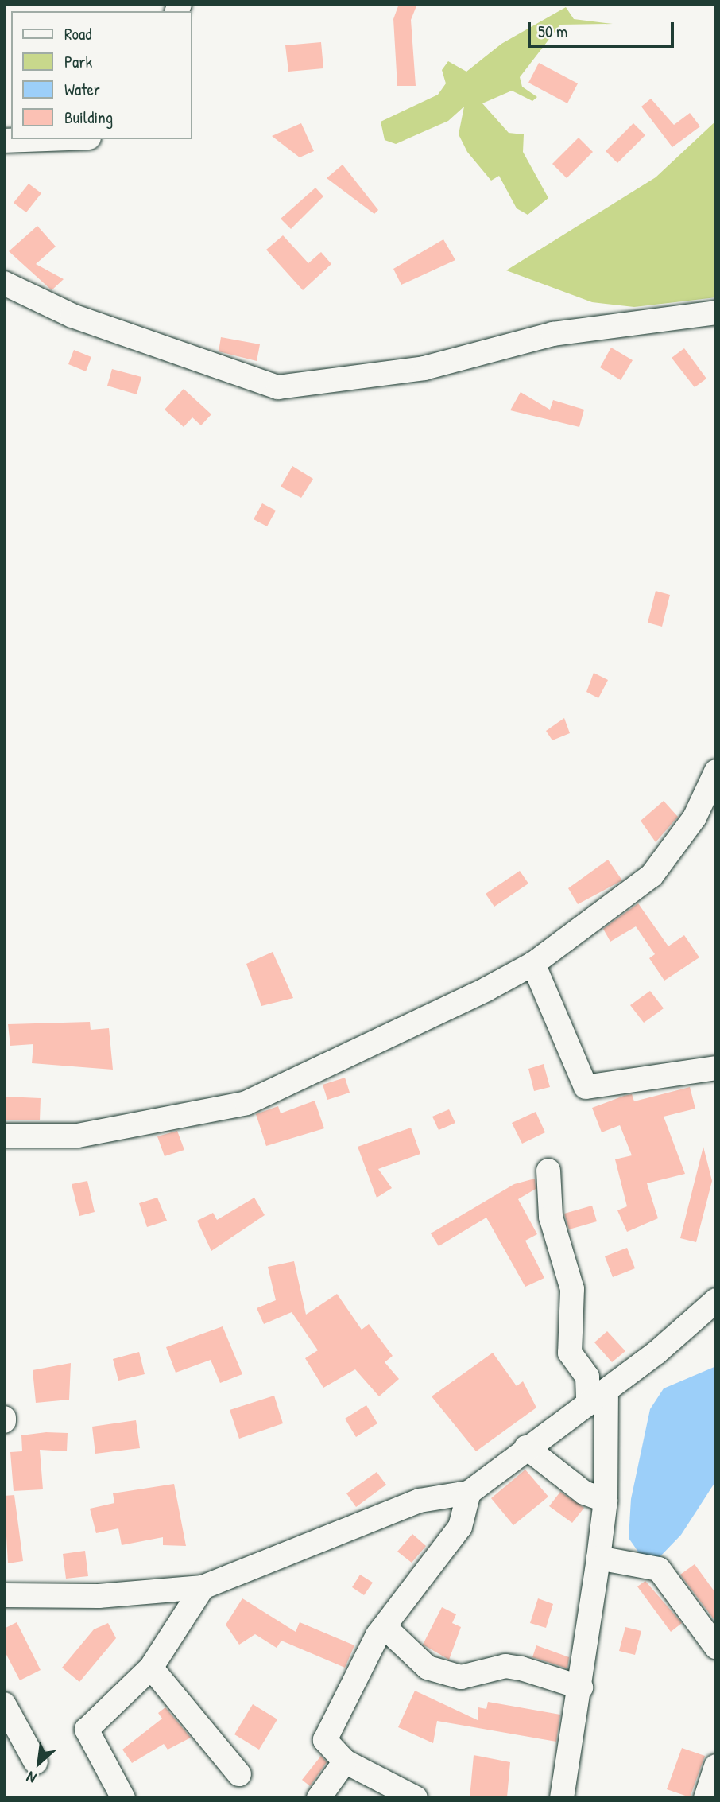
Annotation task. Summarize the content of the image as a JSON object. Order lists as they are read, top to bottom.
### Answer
{
  "legend": [
    "Road",
    "Park",
    "Water",
    "Building"
  ],
  "scale_bar": "50 m",
  "north": "bottom left"
}
